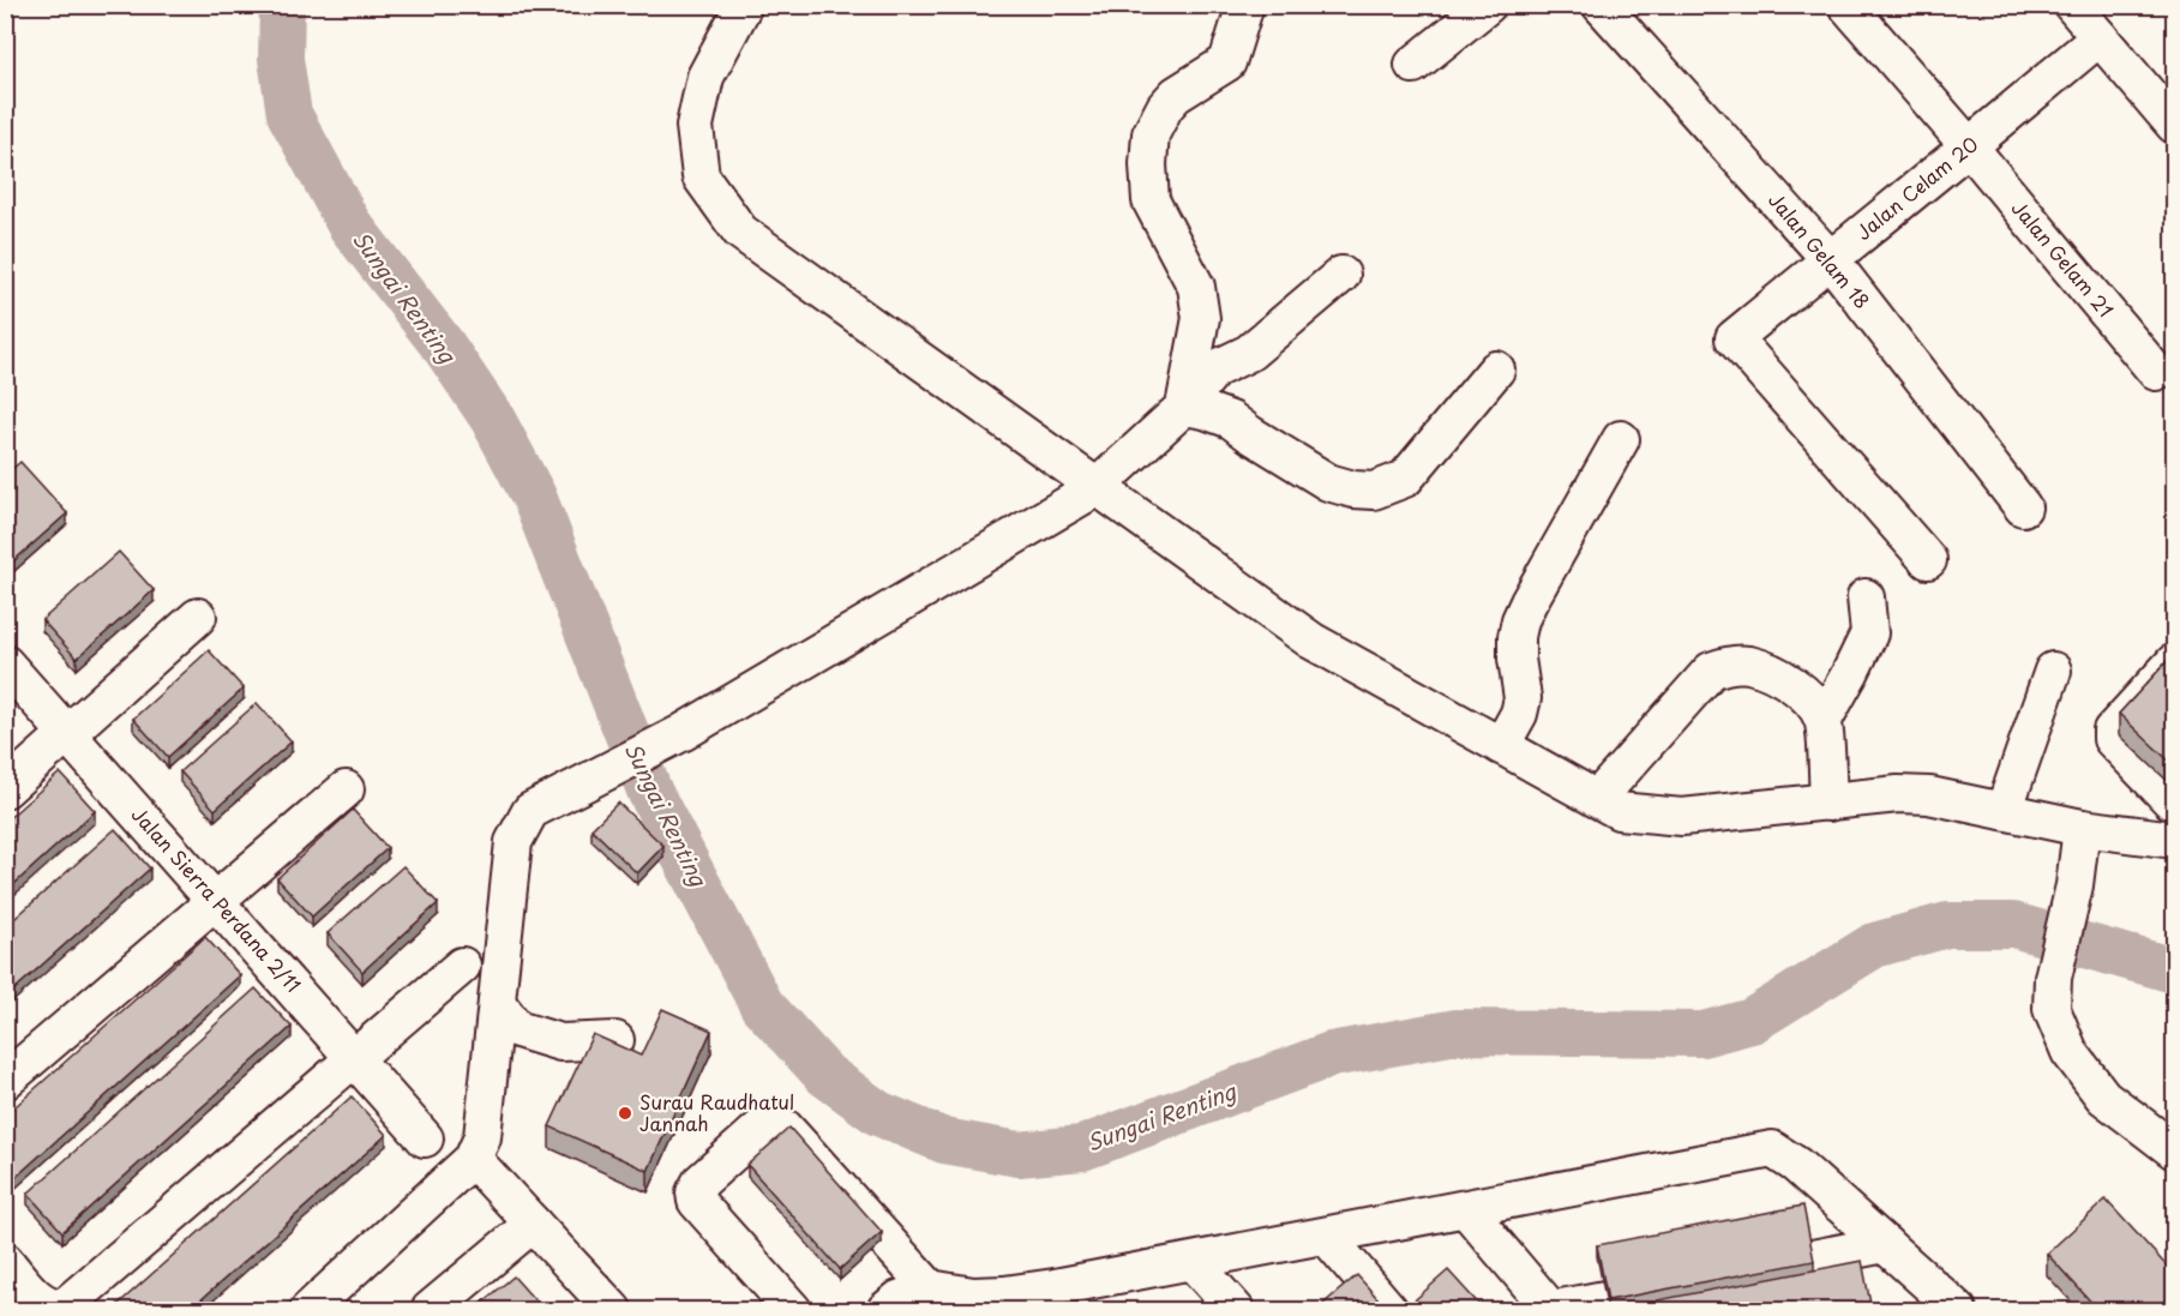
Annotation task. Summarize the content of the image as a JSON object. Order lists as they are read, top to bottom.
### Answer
{
  "streets": {
    "street": [
      "Jalan Celam 20",
      "Jalan Gelam 18",
      "Jalan Gelam 21",
      "Jalan Sierra Perdana 2/11"
    ]
  },
  "crossings": [
    ["Jalan Celam 20", "Jalan Gelam 18"],
    ["Jalan Celam 20", "Jalan Gelam 21"]
  ],
  "water": ["Sungai Renting"],
  "places": ["Surau Raudhatul Jannah"]
}
